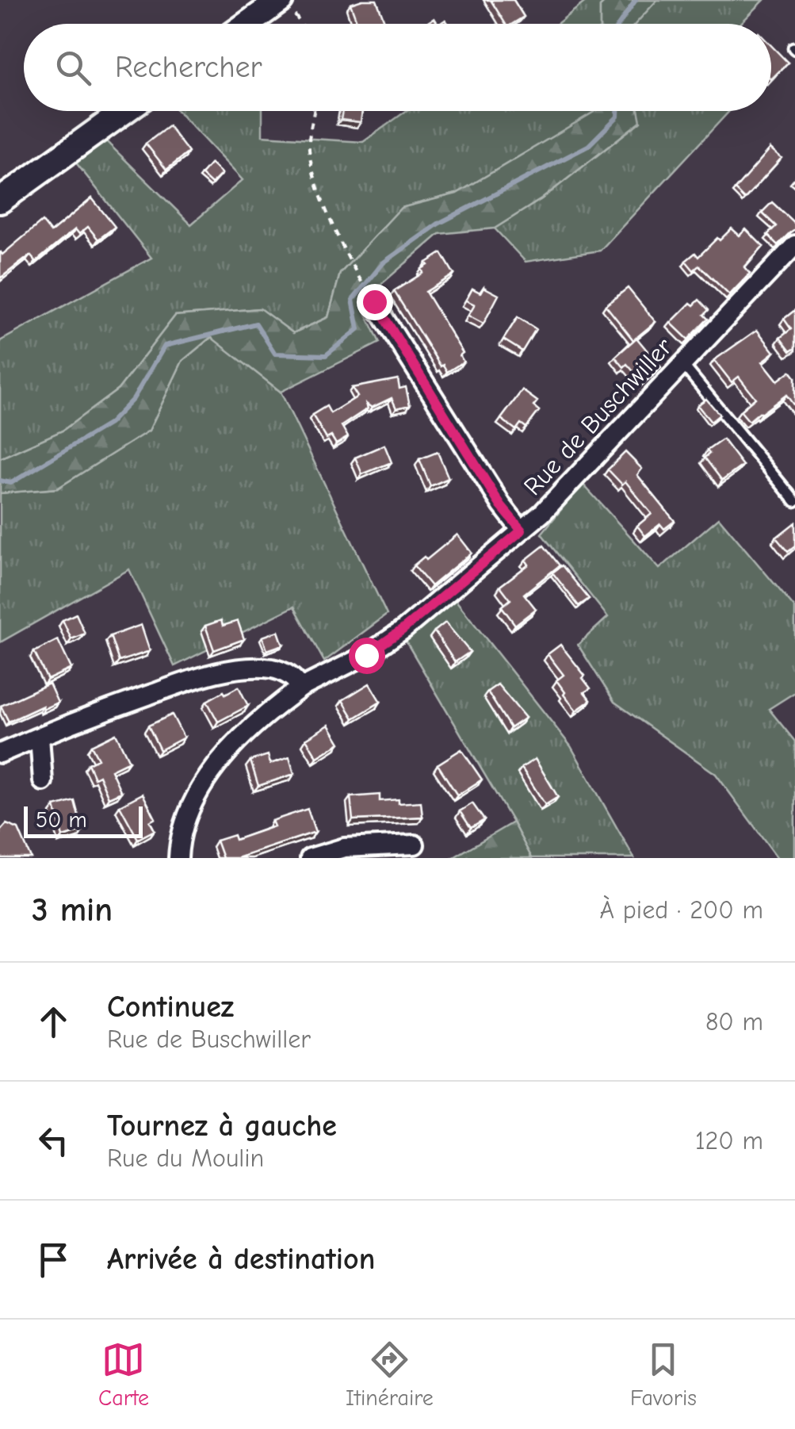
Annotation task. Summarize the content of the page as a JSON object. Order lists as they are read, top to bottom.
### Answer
{
  "streets": {
    "street": ["Rue de Buschwiller"]
  },
  "scale_bar": "50 m",
  "page": {
    "search": "Rechercher",
    "scale": "50 m",
    "heading": ["3 min", "À pied · 200 m"],
    "list": [
      ["Continuez", "Rue de Buschwiller", "80 m"],
      ["Tournez à gauche", "Rue du Moulin", "120 m"],
      "Arrivée à destination"
    ],
    "nav": ["Carte", "Itinéraire", "Favoris"]
  }
}
